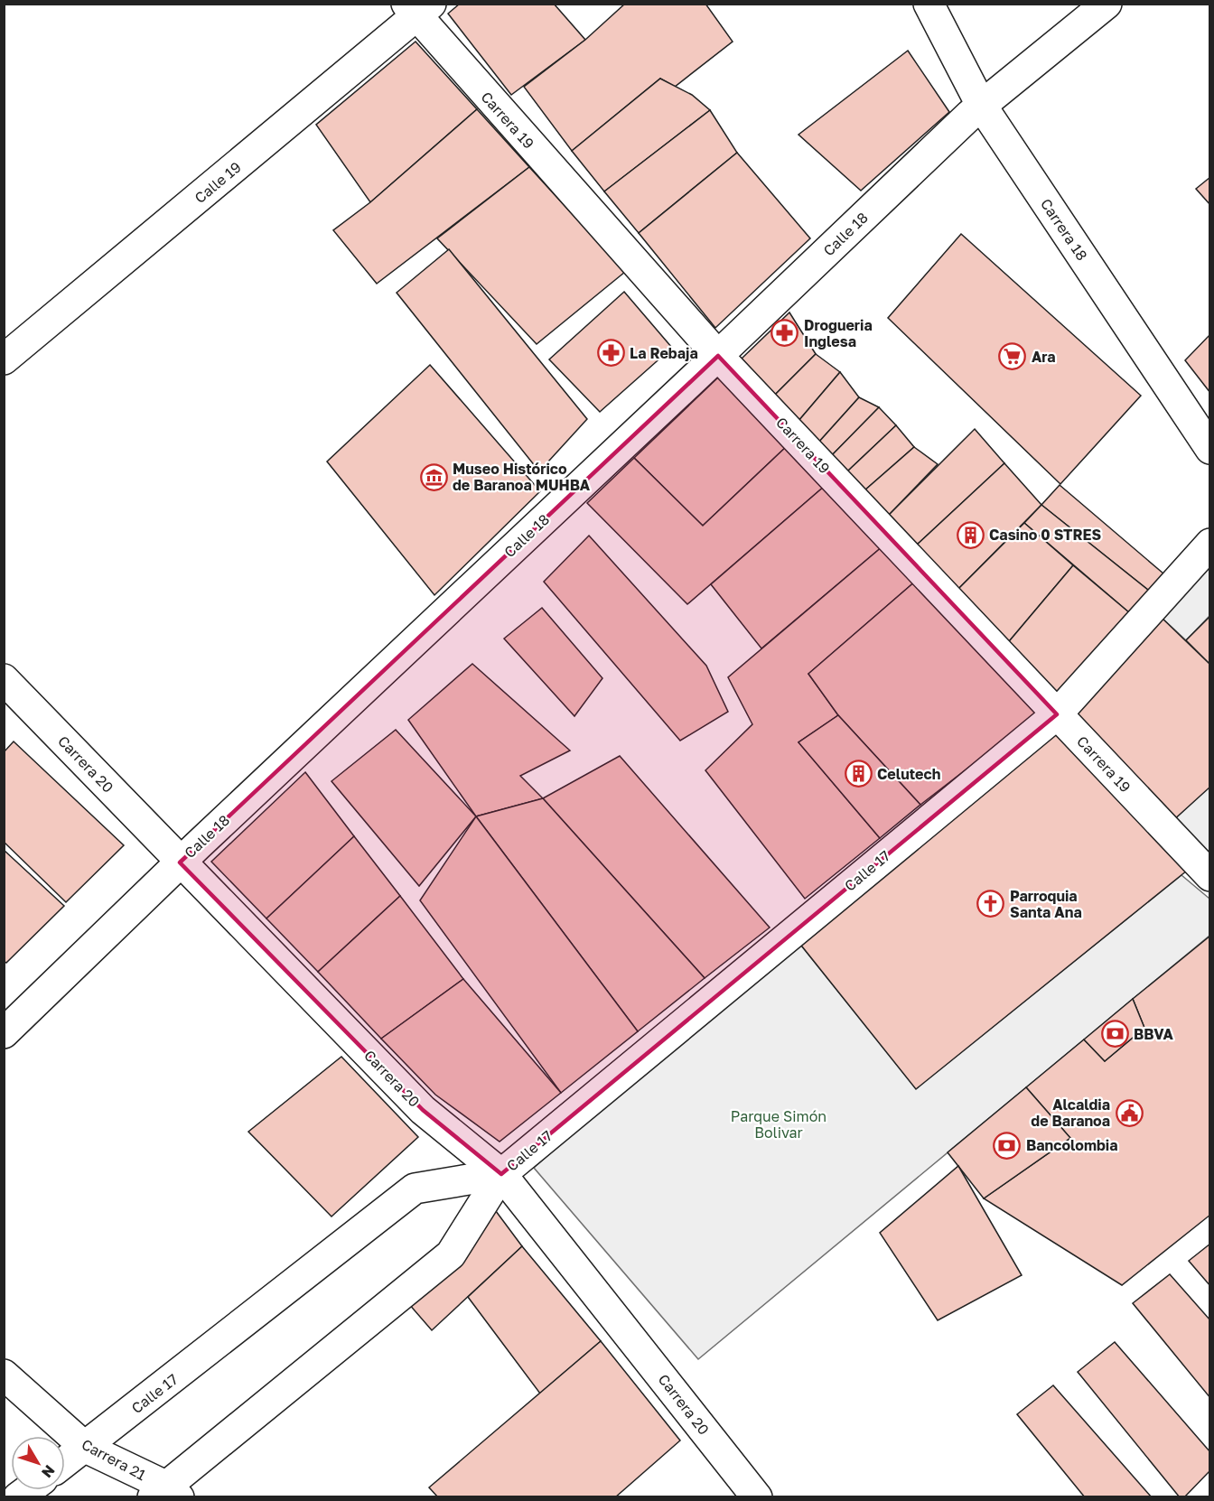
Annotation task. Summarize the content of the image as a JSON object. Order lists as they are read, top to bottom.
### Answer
{
  "streets": {
    "street": [
      "Carrera 19",
      "Calle 19",
      "Carrera 18",
      "Calle 18",
      "Carrera 20",
      "Calle 17",
      "Carrera 21"
    ]
  },
  "crossings": [
    ["Carrera 19", "Calle 19"],
    ["Carrera 19", "Calle 18"],
    ["Carrera 19", "Calle 17"],
    ["Carrera 18", "Calle 18"],
    ["Calle 18", "Carrera 20"],
    ["Carrera 20", "Calle 17"],
    ["Calle 17", "Carrera 21"]
  ],
  "parks": ["Parque Simón Bolivar"],
  "places": {
    "pharmacy": ["Drogueria Inglesa", "La Rebaja"],
    "supermarket": ["Ara"],
    "museum": ["Museo Histórico de Baranoa MUHBA"],
    "building": ["Casino 0 STRES", "Celutech"],
    "church": ["Parroquia Santa Ana"],
    "bank": ["BBVA", "Bancolombia"],
    "public building": ["Alcaldia de Baranoa"]
  },
  "north": "bottom right"
}
